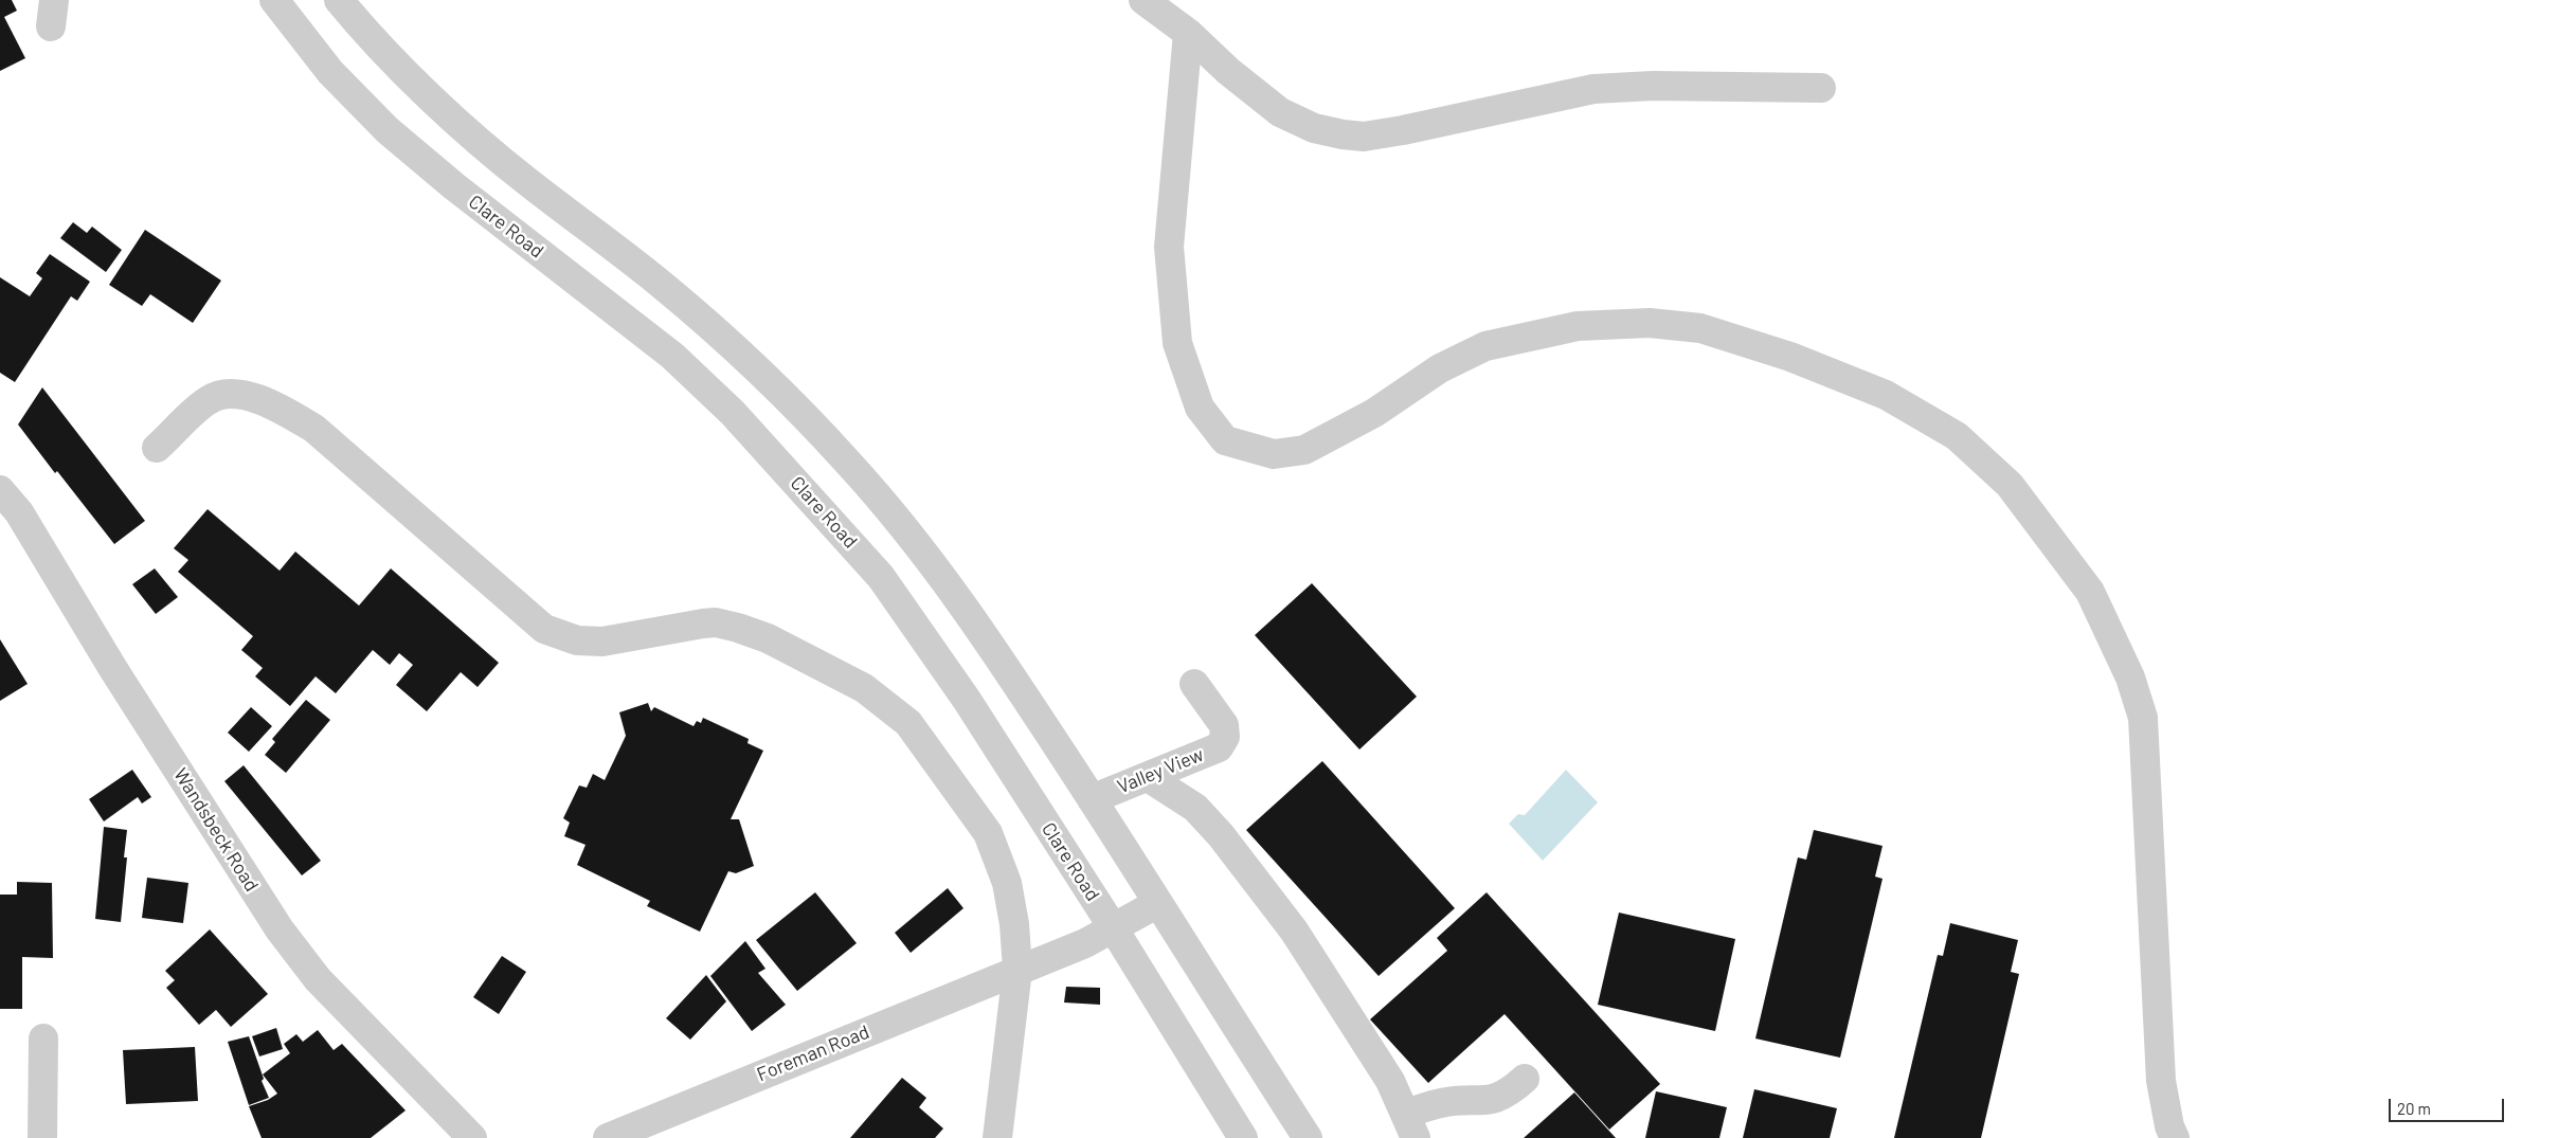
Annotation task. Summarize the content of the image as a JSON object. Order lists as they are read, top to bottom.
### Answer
{
  "streets": {
    "street": [
      "Clare Road",
      "Valley View",
      "Wandsbeck Road",
      "Foreman Road"
    ]
  },
  "crossings": [
    ["Clare Road", "Foreman Road"]
  ],
  "scale_bar": "20 m"
}
